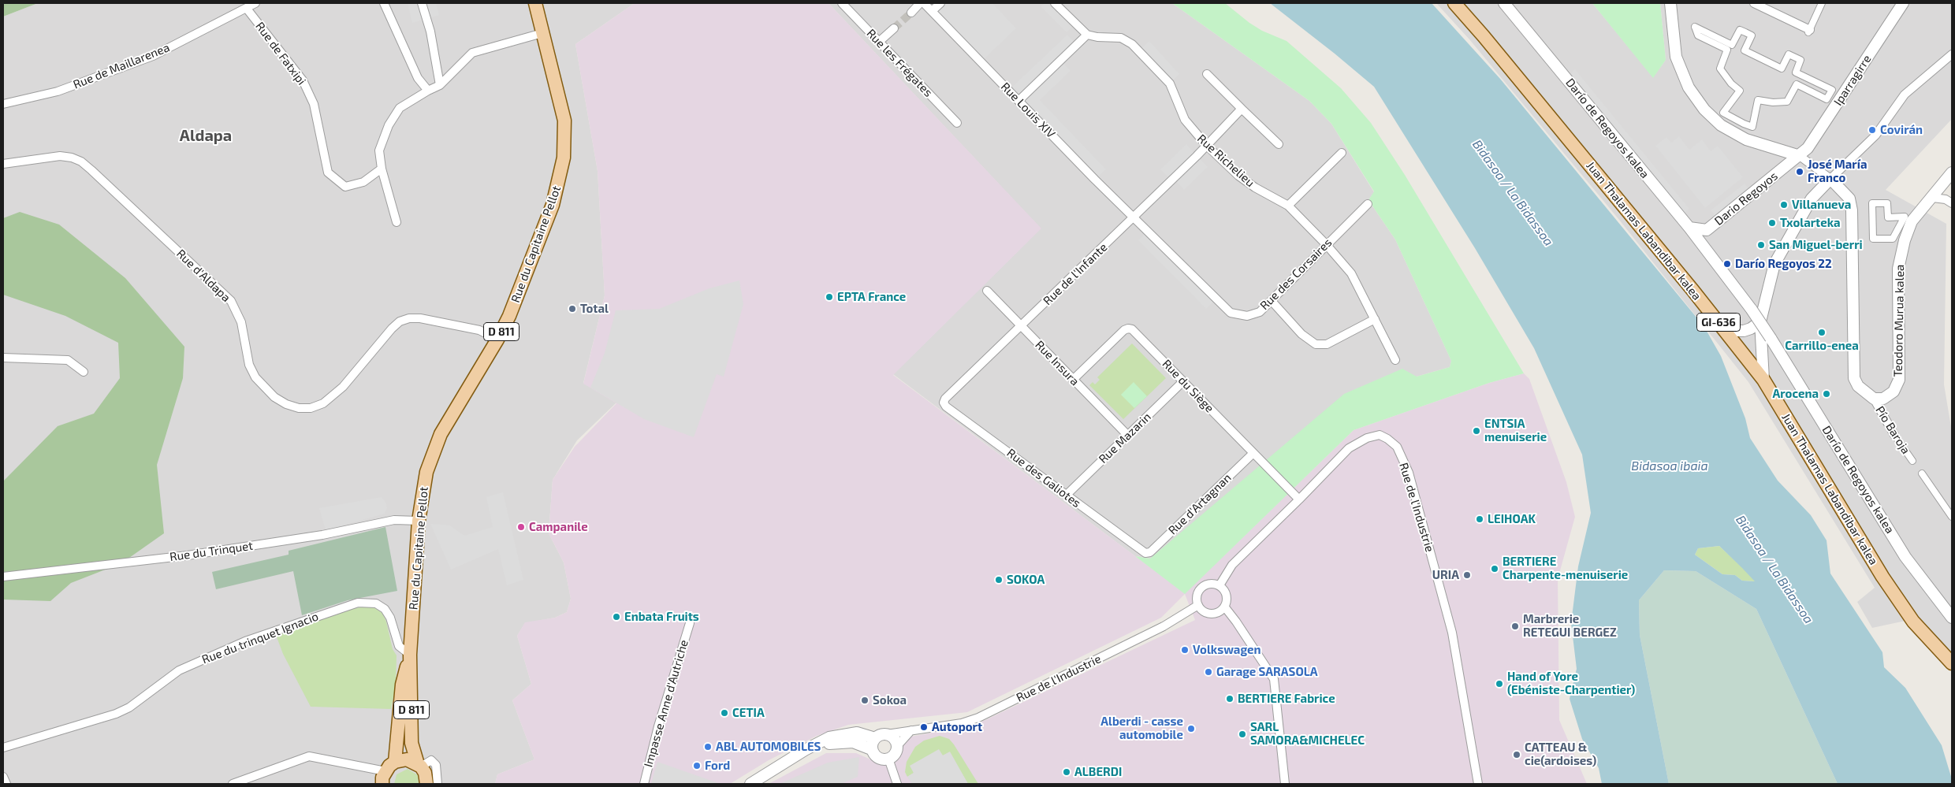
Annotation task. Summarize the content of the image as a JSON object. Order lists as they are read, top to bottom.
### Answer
{
  "streets": {
    "main road": [
      "Juan Thalamas Labandibar kalea",
      "Rue du Capitaine Pellot",
      "GI-636",
      "D 811"
    ],
    "street": [
      "Rue de Fatxipi",
      "Rue les Frégates",
      "Rue de Maillarenea",
      "Iparragirre",
      "Rue Louis XIV",
      "Darío de Regoyos kalea",
      "Rue Richelieu",
      "Dario Regoyos",
      "Rue de l'Infante",
      "Rue des Corsaires",
      "Rue d'Aldapa",
      "Teodoro Murua kalea",
      "Rue Insura",
      "Rue du Siège",
      "Pío Baroja",
      "Rue Mazarin",
      "Rue des Galiotes",
      "Rue d'Artagnan",
      "Rue de l'Industrie",
      "Rue du Trinquet",
      "Rue du trinquet Ignacio",
      "Impasse Anne d'Autriche"
    ]
  },
  "crossings": [
    ["Rue de Fatxipi", "Rue de Maillarenea"],
    ["Iparragirre", "Dario Regoyos"],
    ["Rue Louis XIV", "Rue de l'Infante"],
    ["Rue Louis XIV", "Rue des Corsaires"],
    ["Darío de Regoyos kalea", "Dario Regoyos"],
    ["Rue Richelieu", "Rue de l'Infante"],
    ["Rue Richelieu", "Rue des Corsaires"],
    ["Rue du Capitaine Pellot", "Rue d'Aldapa"],
    ["Rue du Capitaine Pellot", "Rue du Trinquet"],
    ["Rue du Capitaine Pellot", "Rue du trinquet Ignacio"],
    ["Rue de l'Infante", "Rue des Corsaires"],
    ["Rue de l'Infante", "Rue Insura"],
    ["Rue de l'Infante", "Rue des Galiotes"],
    ["Teodoro Murua kalea", "Pío Baroja"],
    ["Rue Insura", "Rue du Siège"],
    ["Rue Insura", "Rue Mazarin"],
    ["Rue du Siège", "Rue Mazarin"],
    ["Rue du Siège", "Rue d'Artagnan"],
    ["Rue du Siège", "Rue de l'Industrie"],
    ["Rue Mazarin", "Rue des Galiotes"],
    ["Rue des Galiotes", "Rue d'Artagnan"]
  ],
  "districts": ["Aldapa"],
  "water": ["Bidasoa / La Bidassoa", "Bidasoa ibaia"],
  "places": [
    "Covirán",
    "José María Franco",
    "Villanueva",
    "Txolarteka",
    "San Miguel-berri",
    "Darío Regoyos 22",
    "EPTA France",
    "Total",
    "Carrillo-enea",
    "Arocena",
    "ENTSIA menuiserie",
    "LEIHOAK",
    "Campanile",
    "BERTIERE Charpente-menuiserie",
    "URIA",
    "SOKOA",
    "Enbata Fruits",
    "Marbrerie RETEGUI BERGEZ",
    "Volkswagen",
    "Garage SARASOLA",
    "Hand of Yore (Ebéniste-Charpentier)",
    "BERTIERE Fabrice",
    "Sokoa",
    "CETIA",
    "Autoport",
    "Alberdi - casse automobile",
    "SARL SAMORA&MICHELEC",
    "ABL AUTOMOBILES",
    "CATTEAU & cie(ardoises)",
    "Ford",
    "ALBERDI"
  ]
}
